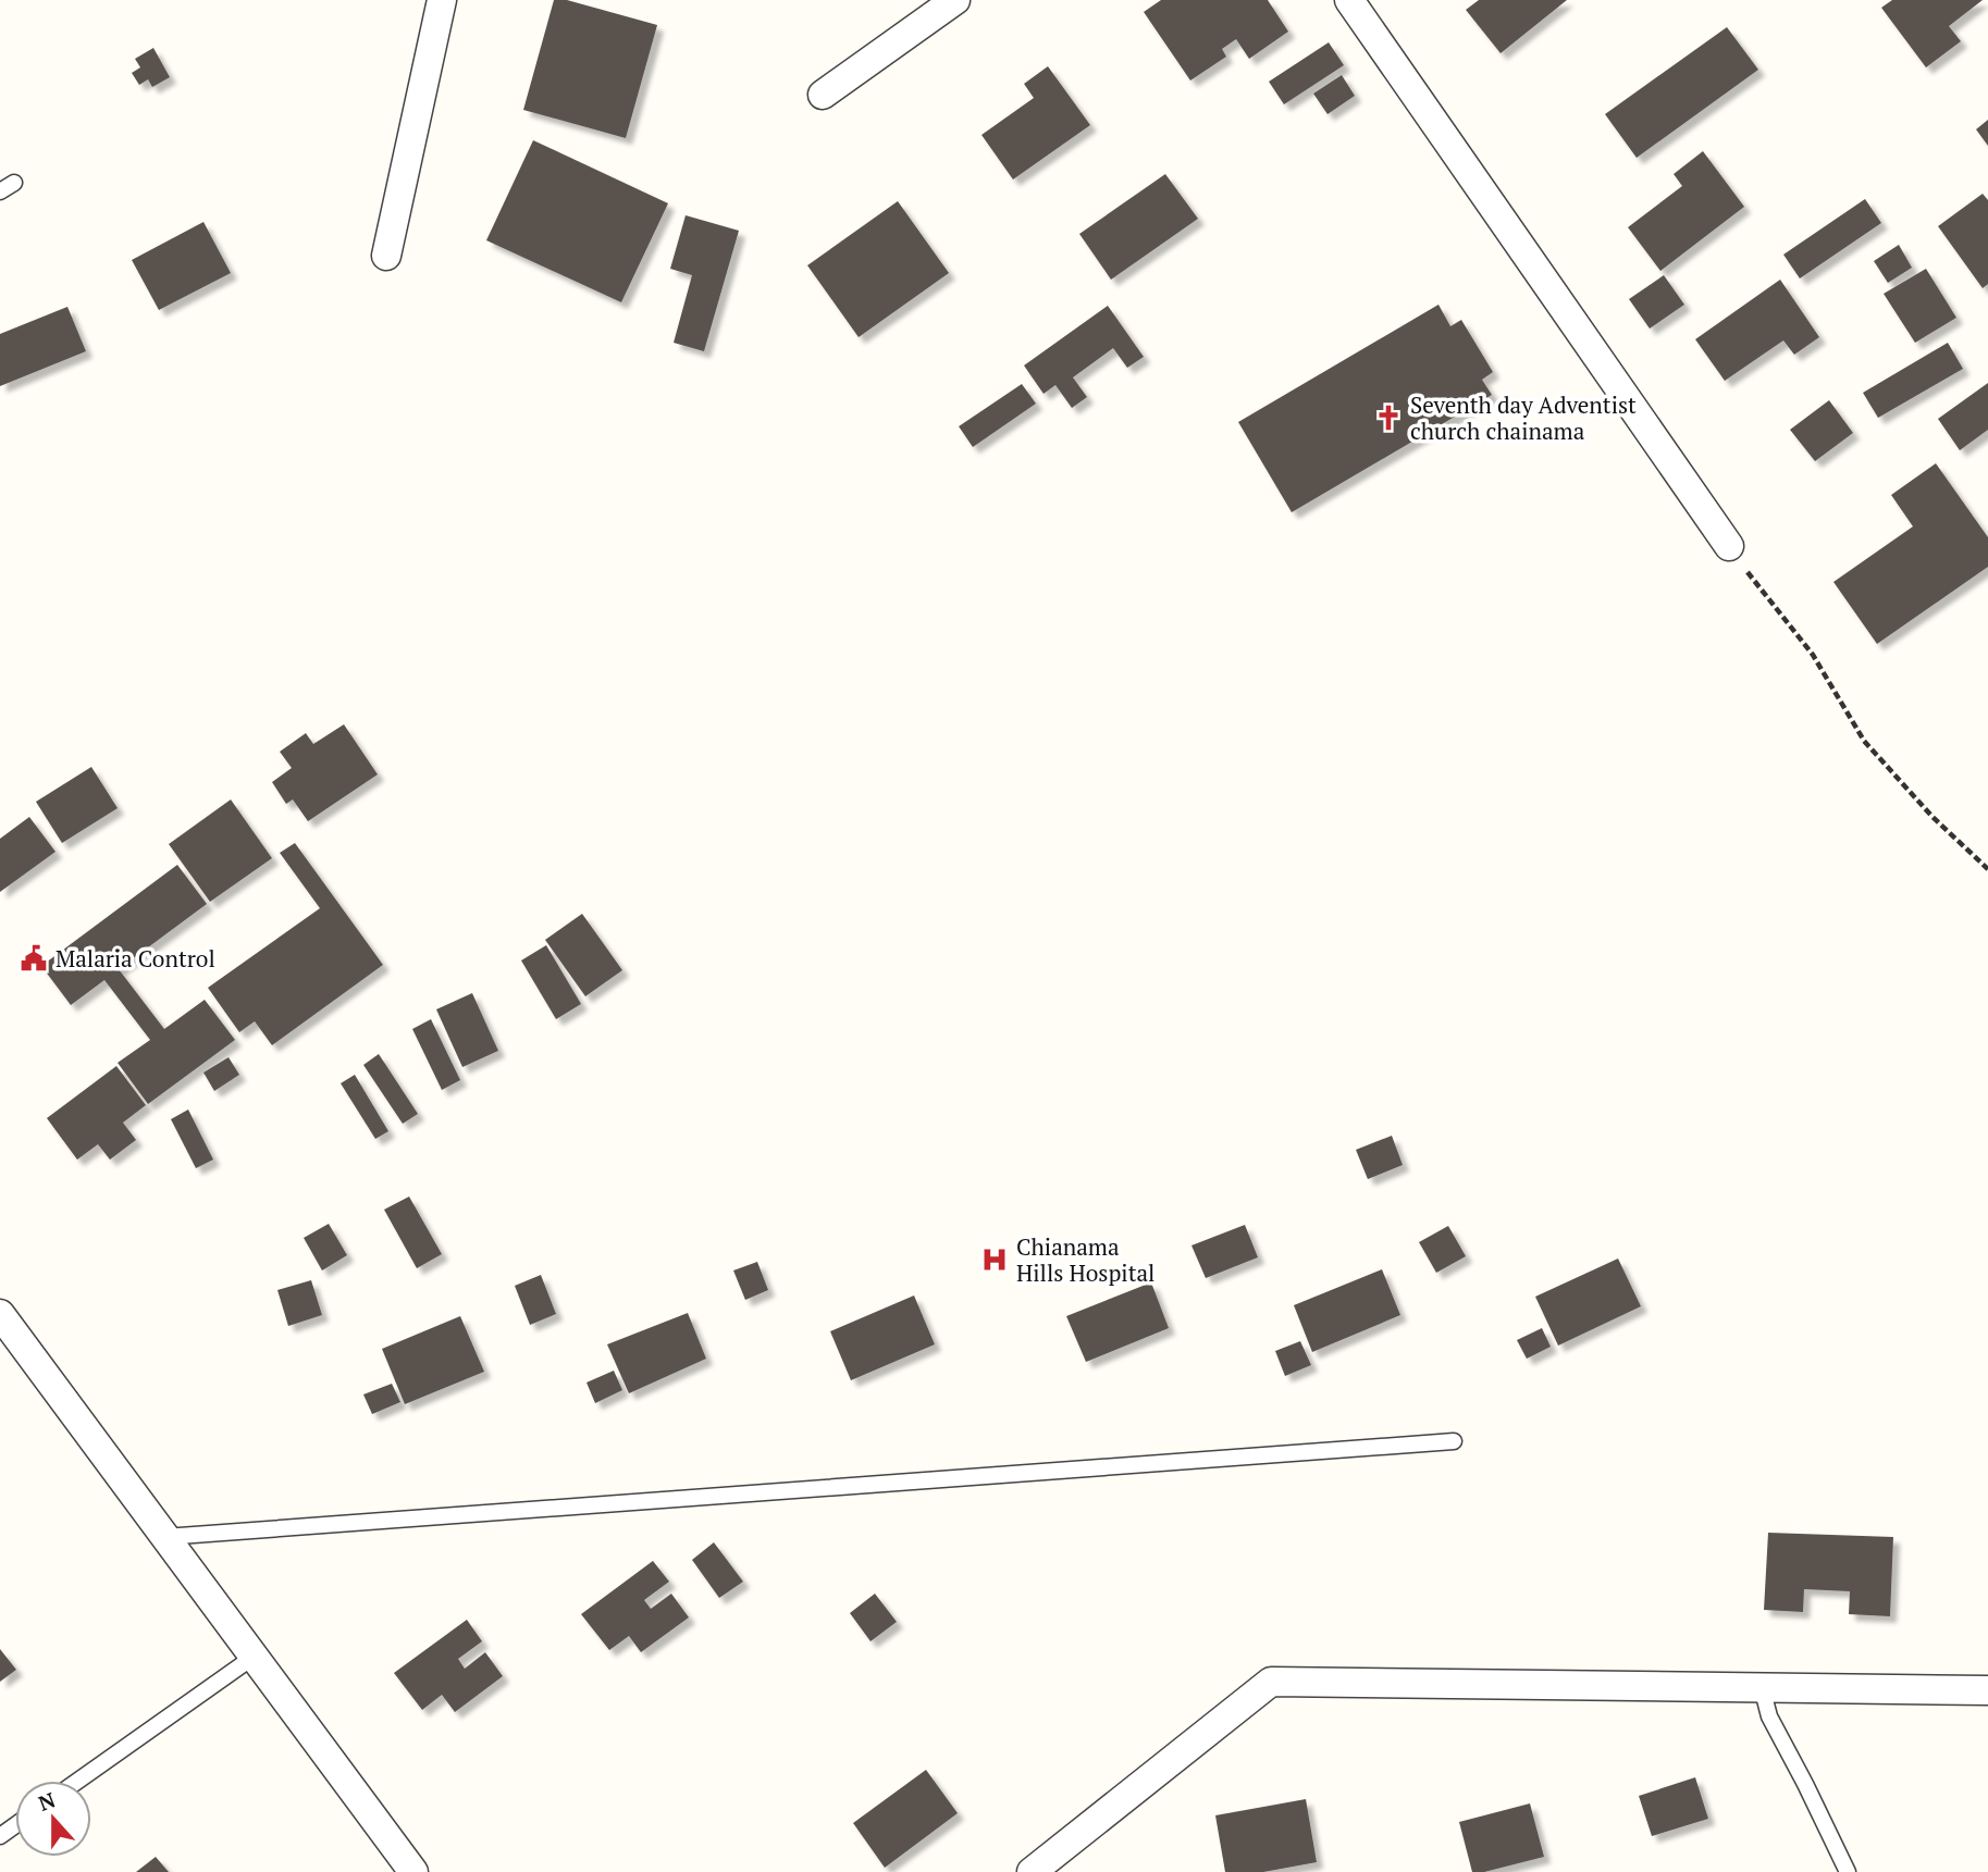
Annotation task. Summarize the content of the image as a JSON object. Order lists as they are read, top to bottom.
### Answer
{
  "places": {
    "church": ["Seventh day Adventist church chainama"],
    "public building": ["Malaria Control"],
    "hospital": ["Chianama Hills Hospital"]
  },
  "north": "top"
}
